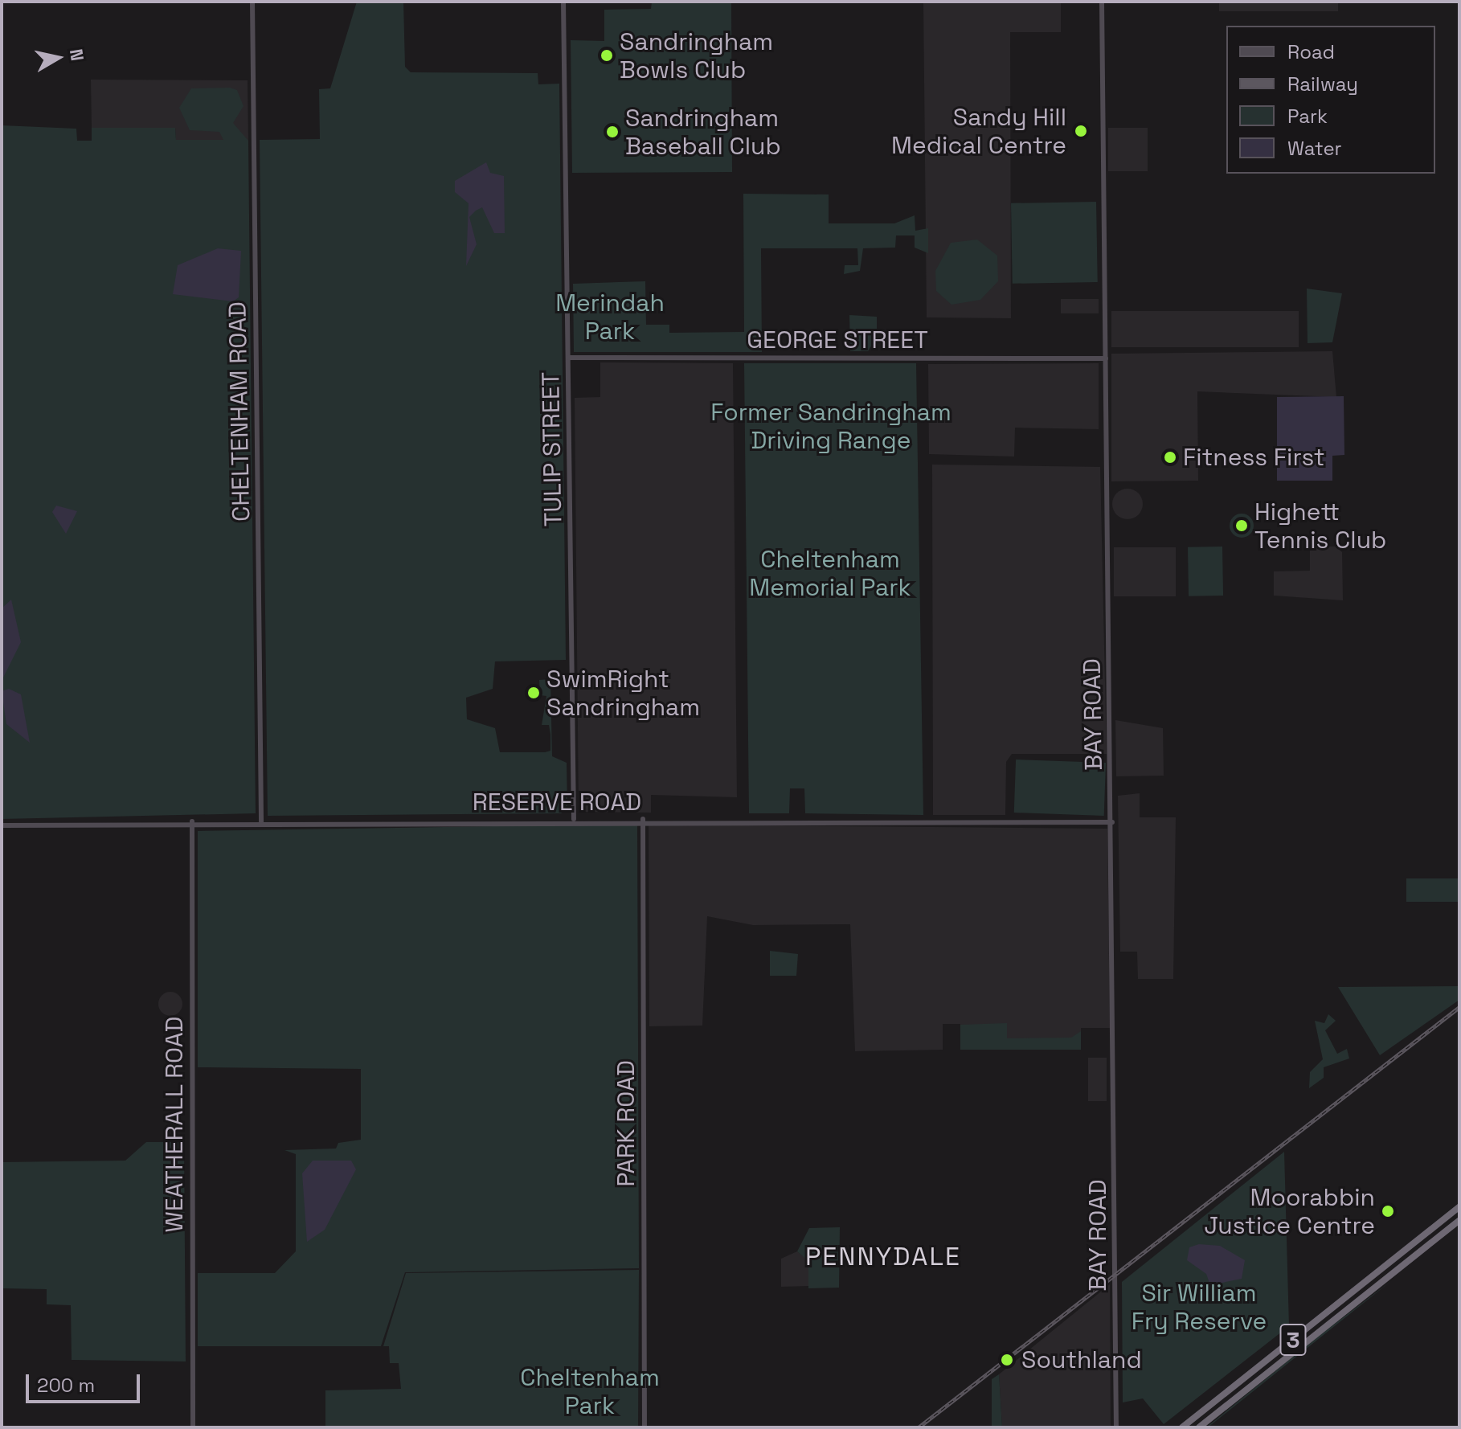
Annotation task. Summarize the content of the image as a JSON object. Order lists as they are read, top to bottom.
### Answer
{
  "streets": {
    "highway": ["3"],
    "street": [
      "GEORGE STREET",
      "CHELTENHAM ROAD",
      "TULIP STREET",
      "BAY ROAD",
      "RESERVE ROAD",
      "PARK ROAD",
      "WEATHERALL ROAD"
    ]
  },
  "crossings": [
    ["GEORGE STREET", "TULIP STREET"],
    ["GEORGE STREET", "BAY ROAD"],
    ["CHELTENHAM ROAD", "RESERVE ROAD"],
    ["TULIP STREET", "RESERVE ROAD"],
    ["BAY ROAD", "RESERVE ROAD"],
    ["RESERVE ROAD", "PARK ROAD"],
    ["RESERVE ROAD", "WEATHERALL ROAD"]
  ],
  "districts": ["PENNYDALE"],
  "parks": [
    "Merindah Park",
    "Former Sandringham Driving Range",
    "Cheltenham Memorial Park",
    "Sir William Fry Reserve",
    "Cheltenham Park"
  ],
  "places": [
    "Sandringham Bowls Club",
    "Sandy Hill Medical Centre",
    "Sandringham Baseball Club",
    "Fitness First",
    "Highett Tennis Club",
    "SwimRight Sandringham",
    "Moorabbin Justice Centre",
    "Southland"
  ],
  "legend": [
    "Road",
    "Railway",
    "Park",
    "Water"
  ],
  "scale_bar": "200 m",
  "north": "right"
}
